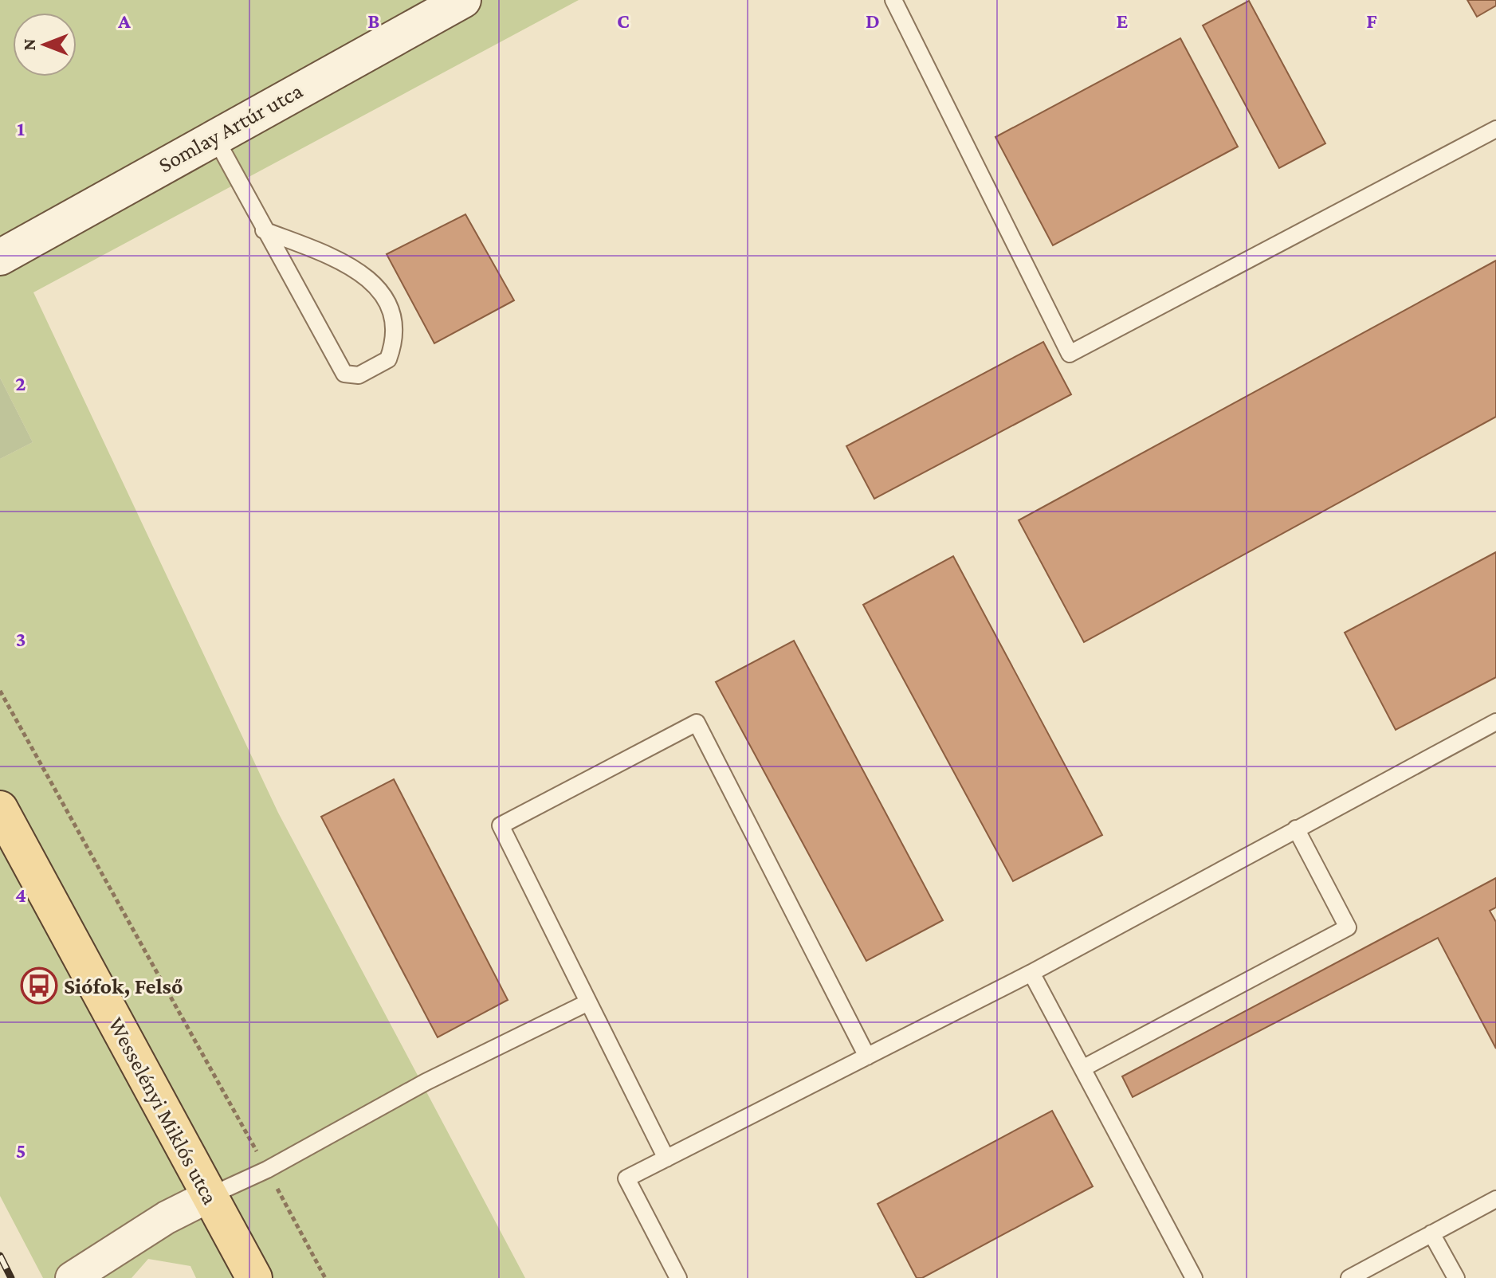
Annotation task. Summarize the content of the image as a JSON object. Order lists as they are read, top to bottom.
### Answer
{
  "streets": {
    "main road": ["Somlay Artúr utca", "Wesselényi Miklós utca"]
  },
  "places": {
    "bus stop": ["Siófok, Felső"]
  },
  "north": "left",
  "grid": {
    "columns": [
      "A",
      "B",
      "C",
      "D",
      "E",
      "F"
    ],
    "rows": [
      "1",
      "2",
      "3",
      "4",
      "5"
    ]
  }
}
